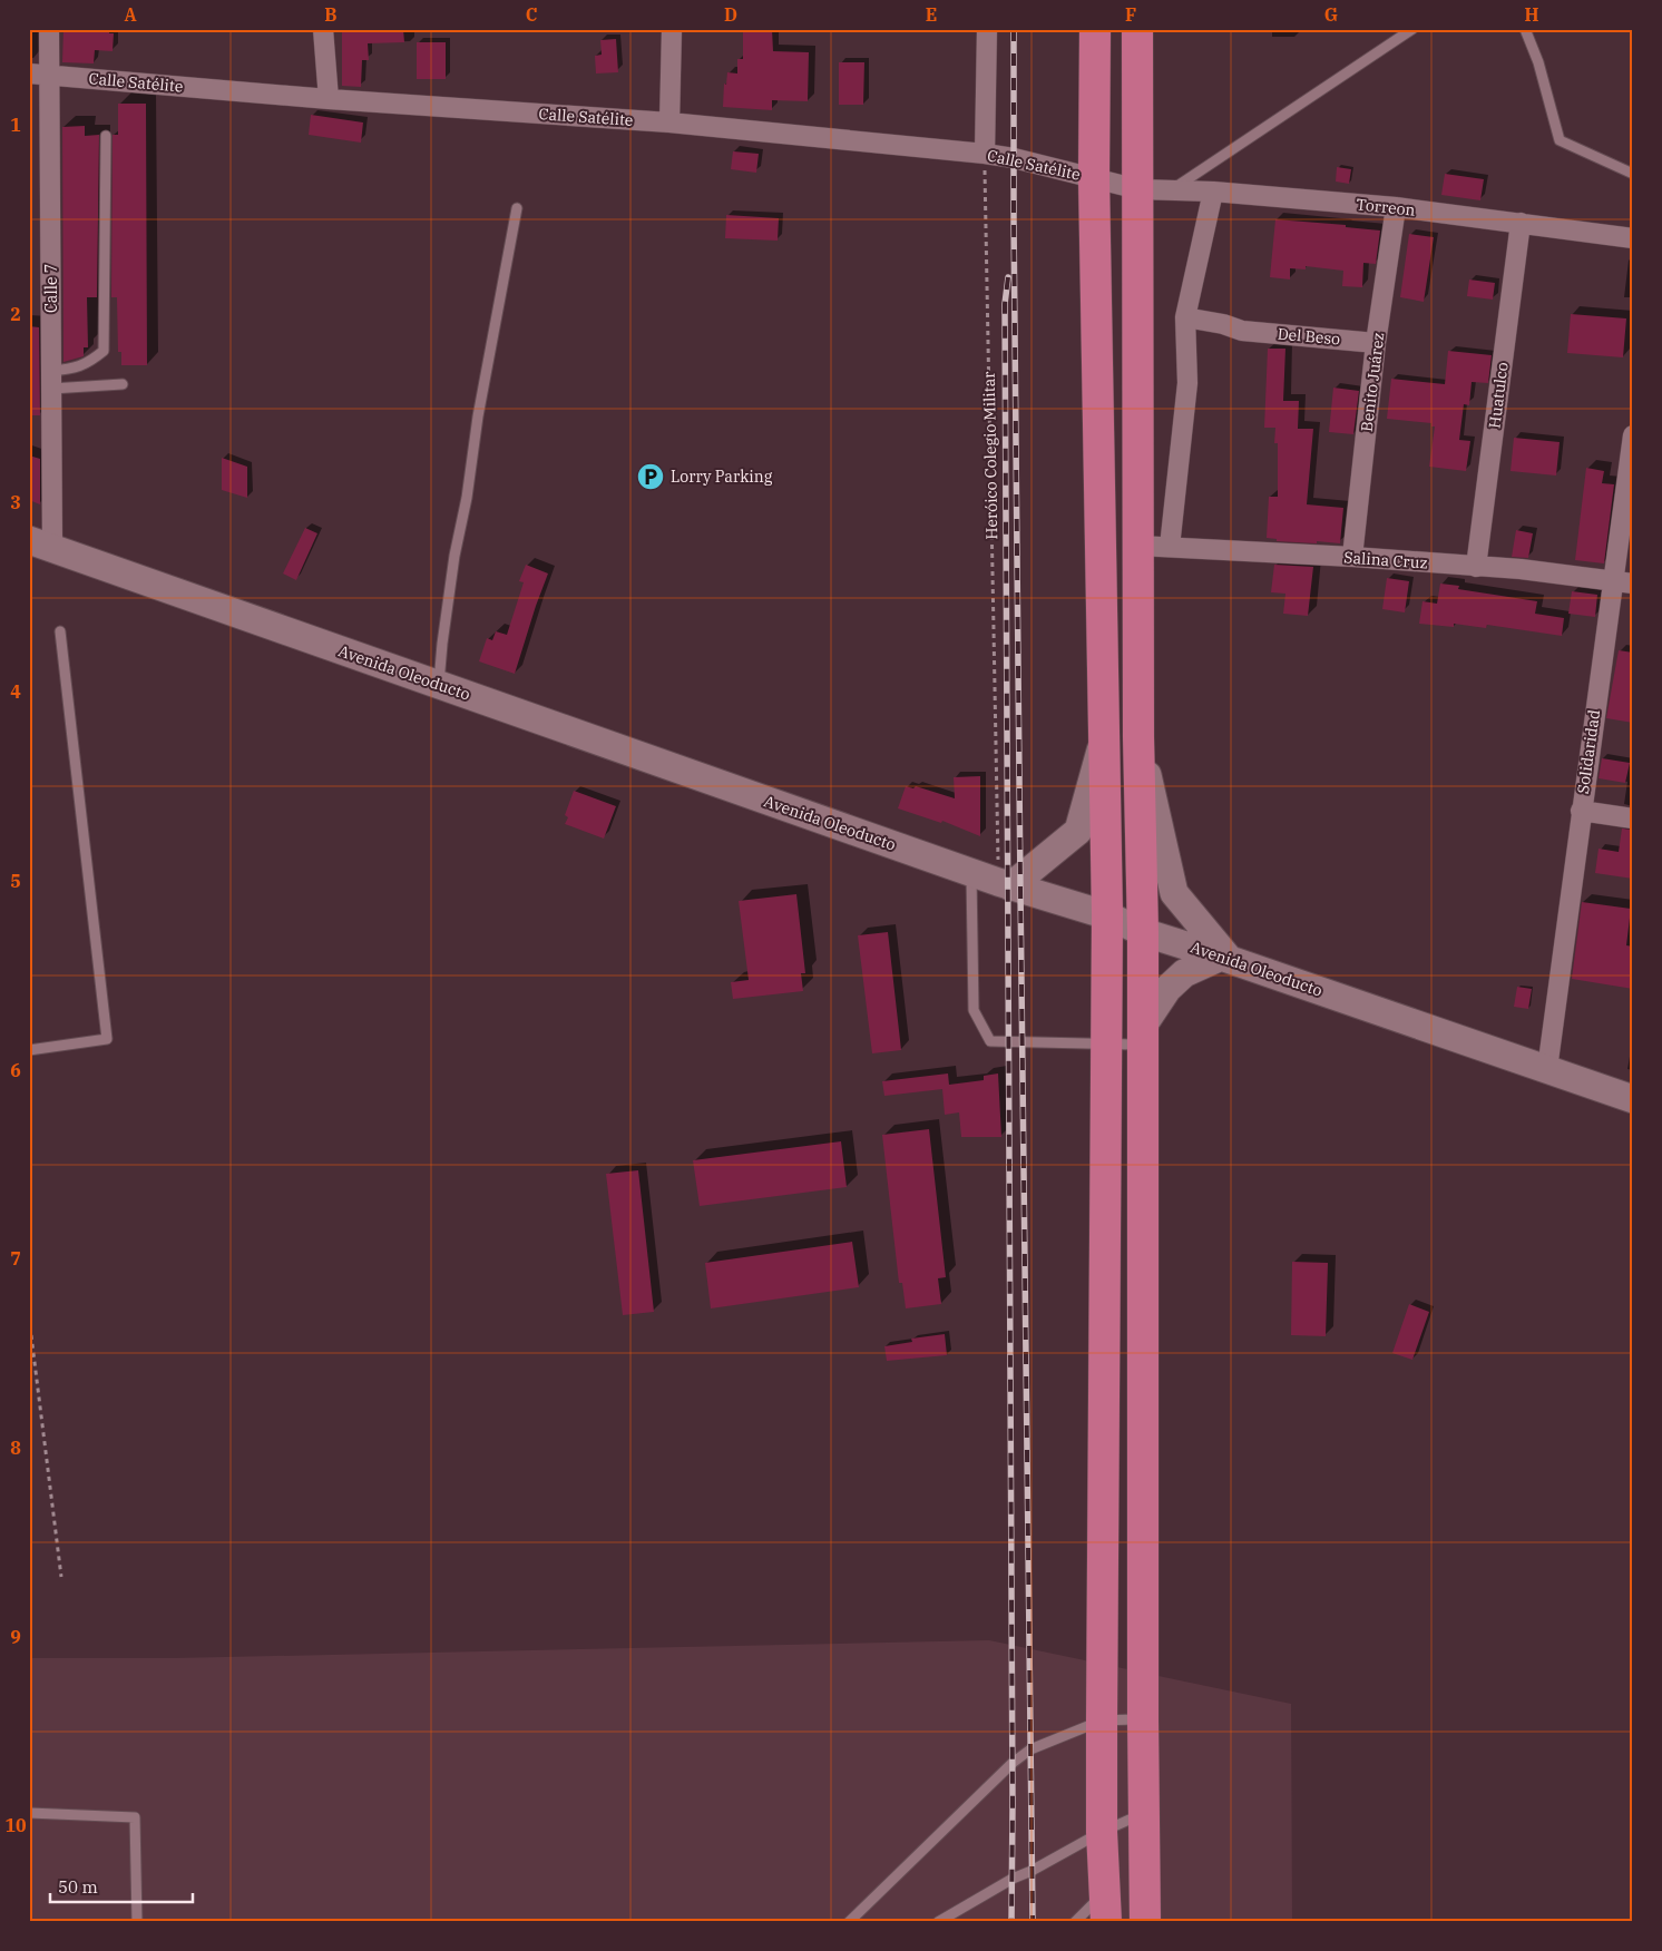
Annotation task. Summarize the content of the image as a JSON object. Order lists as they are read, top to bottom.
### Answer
{
  "streets": {
    "main road": ["Avenida Oleoducto"],
    "street": [
      "Calle Satélite",
      "Torreon",
      "Calle 7",
      "Del Beso",
      "Benito Juárez",
      "Huatulco",
      "Salina Cruz",
      "Solidaridad"
    ],
    "path": ["Heróico Colegio Militar"]
  },
  "crossings": [
    ["Calle Satélite", "Torreon"],
    ["Calle Satélite", "Calle 7"],
    ["Calle Satélite", "Heróico Colegio Militar"],
    ["Torreon", "Benito Juárez"],
    ["Torreon", "Huatulco"],
    ["Calle 7", "Avenida Oleoducto"],
    ["Del Beso", "Benito Juárez"],
    ["Benito Juárez", "Salina Cruz"],
    ["Huatulco", "Salina Cruz"],
    ["Heróico Colegio Militar", "Avenida Oleoducto"],
    ["Salina Cruz", "Solidaridad"],
    ["Avenida Oleoducto", "Solidaridad"]
  ],
  "places": {
    "parking": ["Lorry Parking"]
  },
  "scale_bar": "50 m",
  "grid": {
    "columns": [
      "A",
      "B",
      "C",
      "D",
      "E",
      "F",
      "G",
      "H"
    ],
    "rows": [
      "1",
      "2",
      "3",
      "4",
      "5",
      "6",
      "7",
      "8",
      "9",
      "10"
    ]
  }
}
